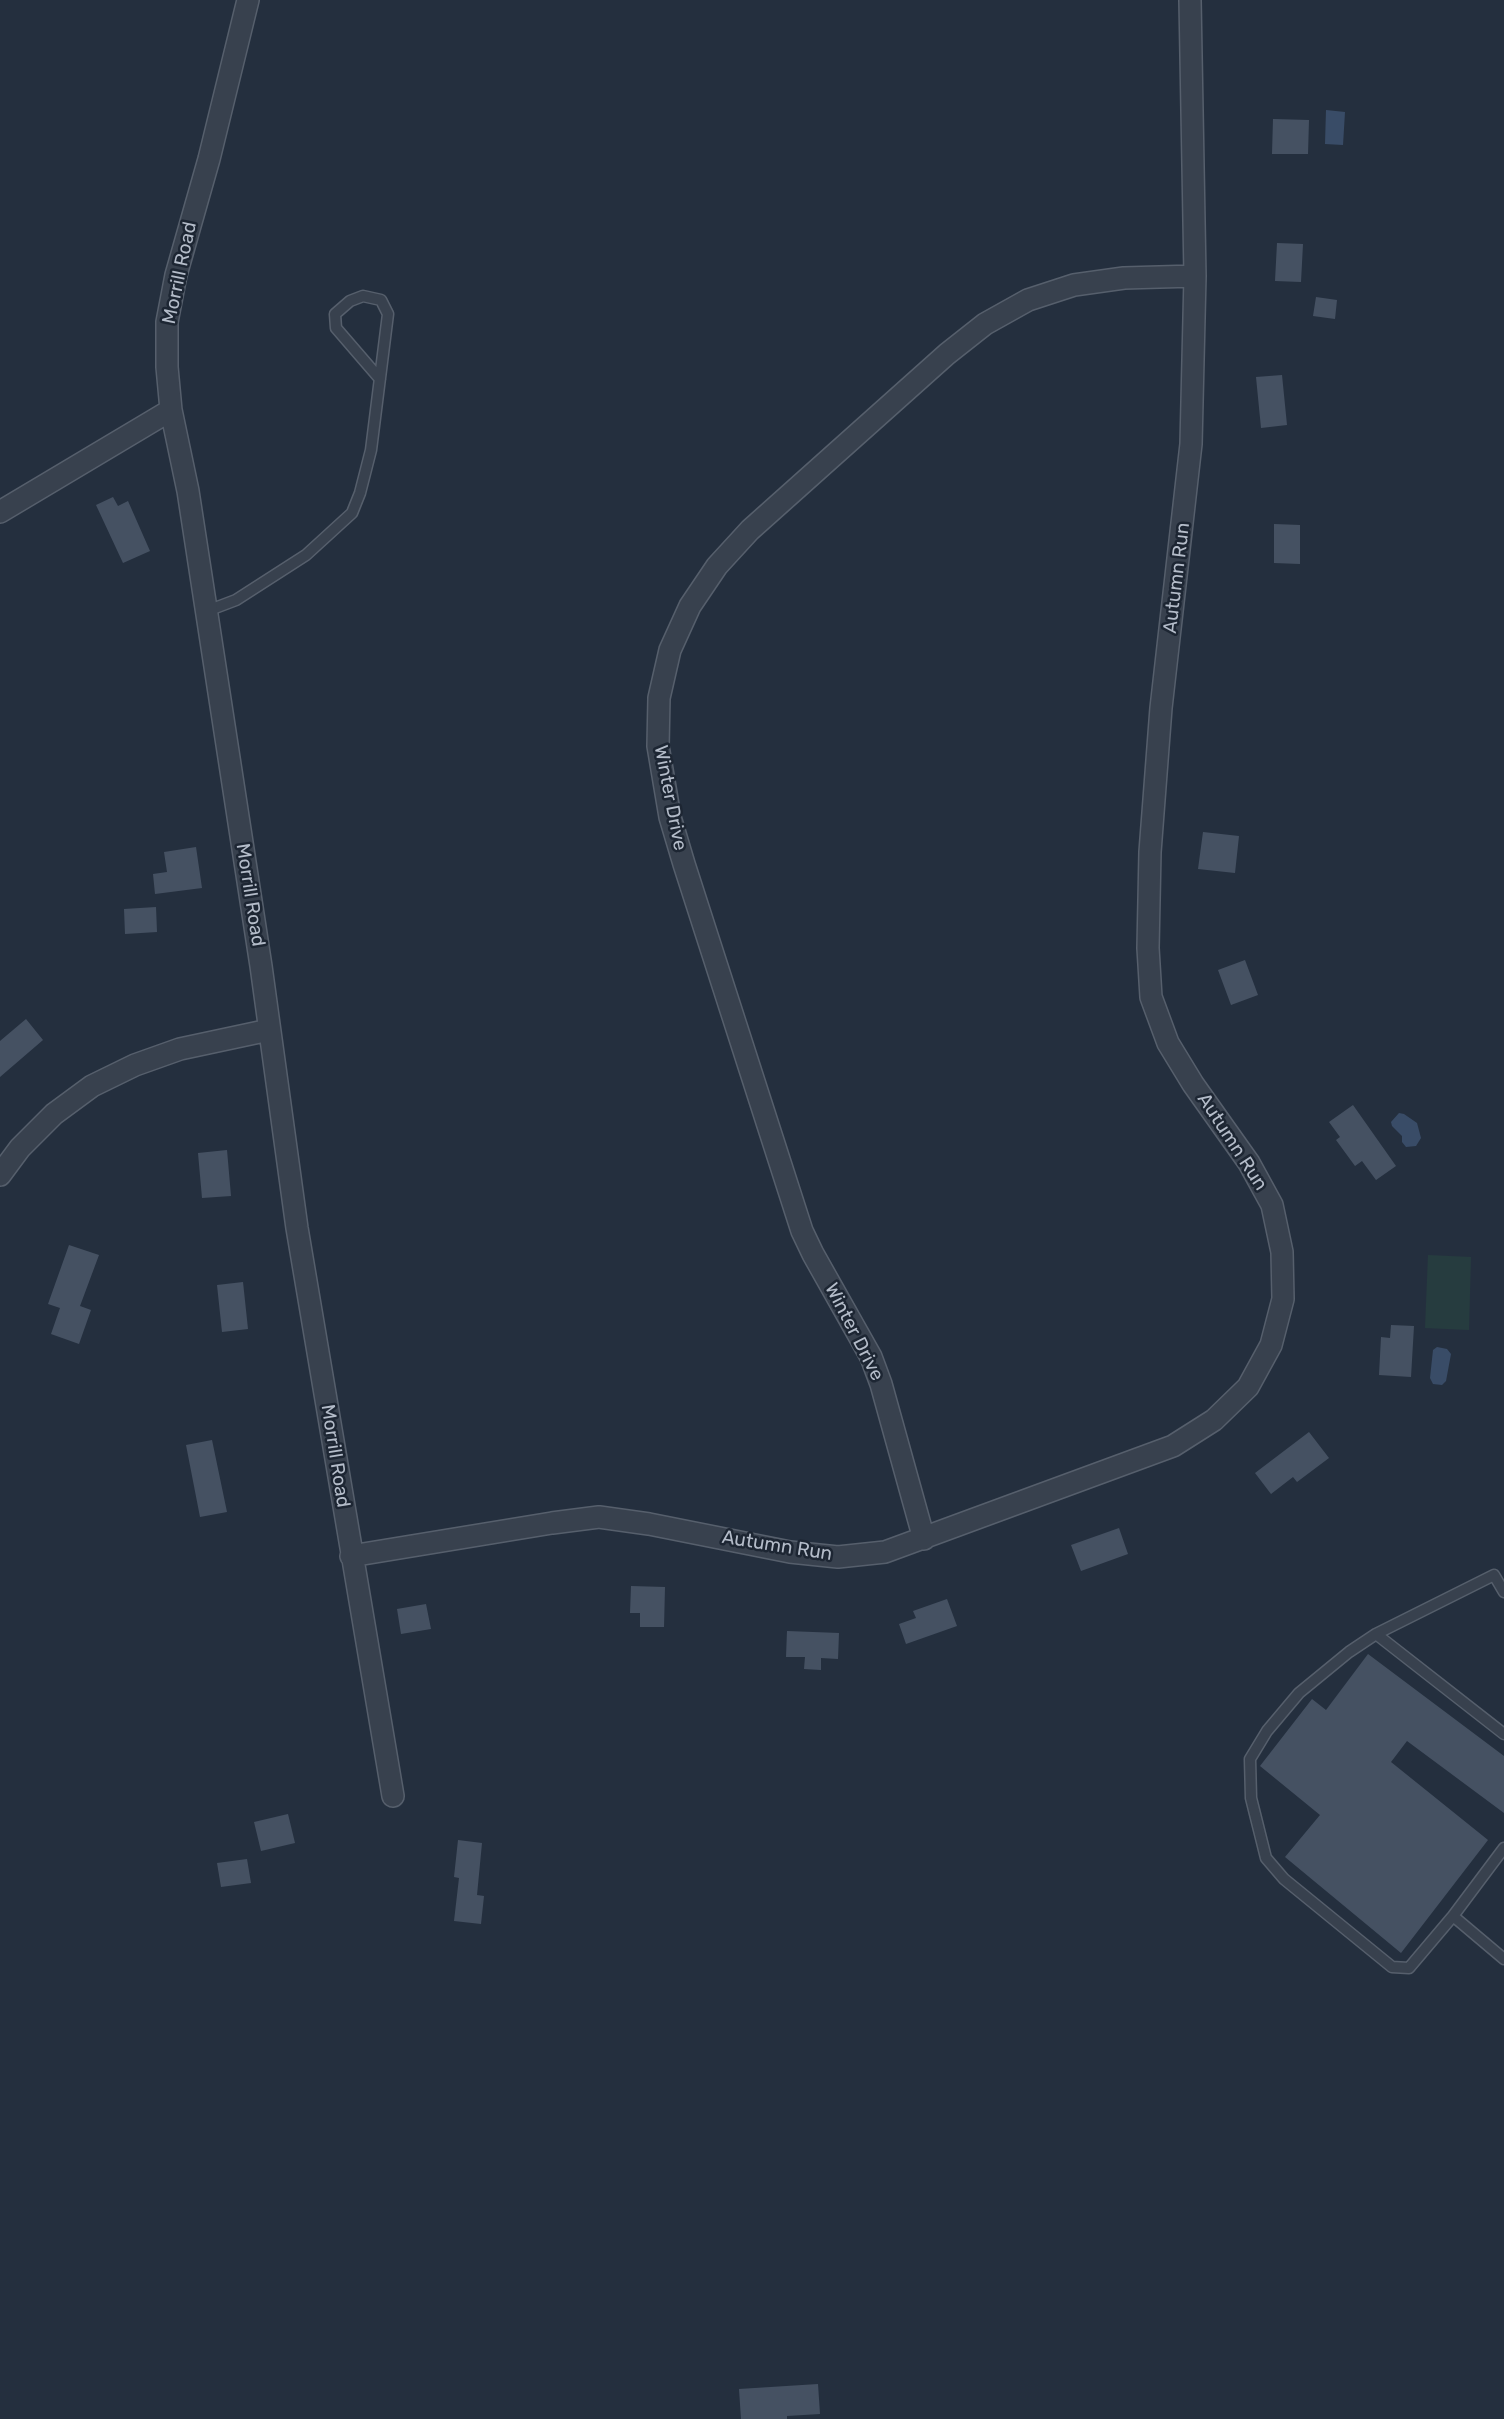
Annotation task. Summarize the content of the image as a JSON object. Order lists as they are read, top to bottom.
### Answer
{
  "streets": {
    "street": ["Morrill Road", "Autumn Run", "Winter Drive"]
  },
  "crossings": [
    ["Morrill Road", "Autumn Run"],
    ["Autumn Run", "Winter Drive"]
  ]
}
